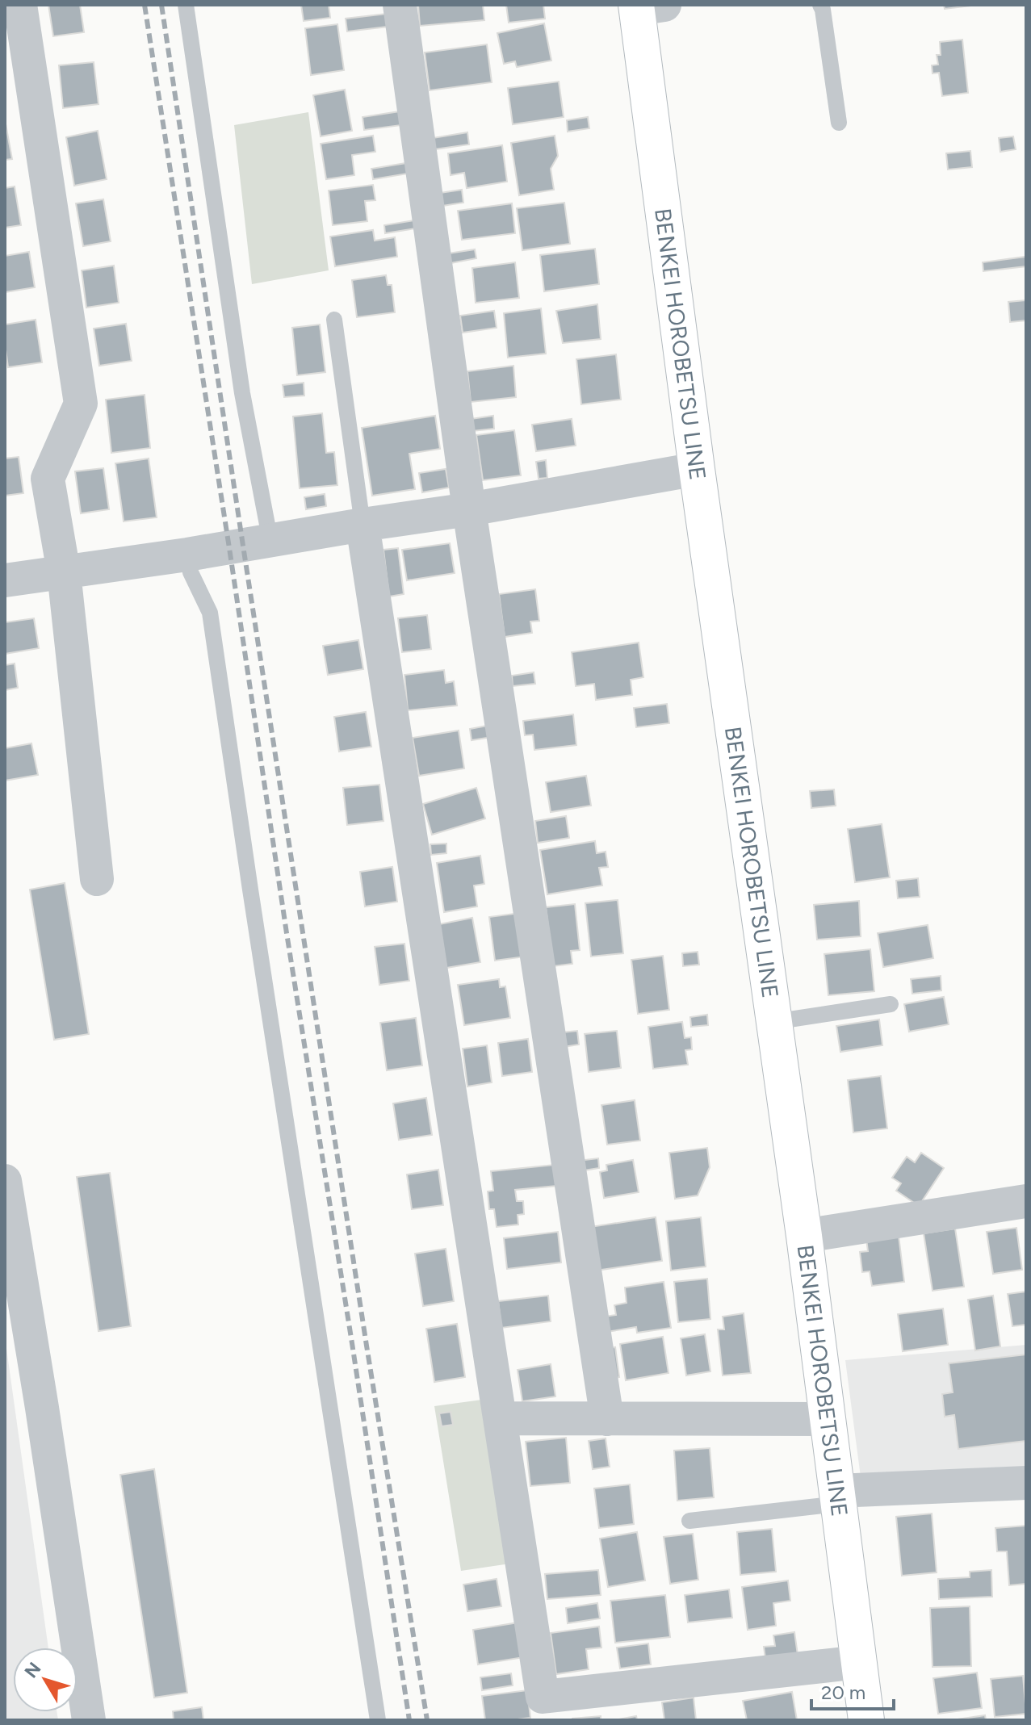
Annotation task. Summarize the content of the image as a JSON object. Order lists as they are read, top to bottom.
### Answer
{
  "streets": {
    "main road": ["BENKEI HOROBETSU LINE"]
  },
  "scale_bar": "20 m",
  "north": "top left"
}
